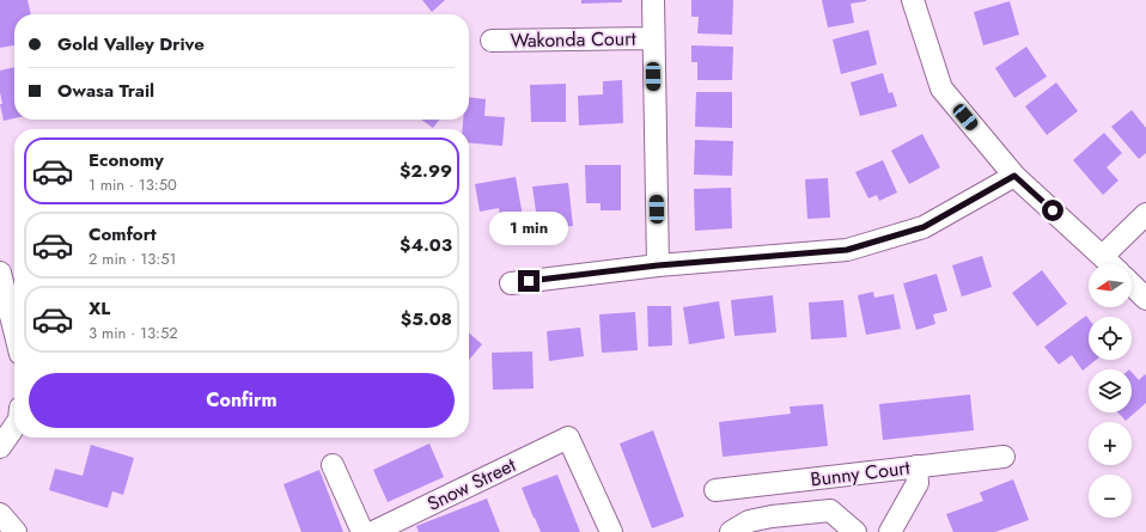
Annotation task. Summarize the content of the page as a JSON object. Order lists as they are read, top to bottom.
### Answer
{
  "streets": {
    "street": ["Wakonda Court", "Bunny Court", "Snow Street"]
  },
  "north": "left",
  "page": {
    "banner": ["Gold Valley Drive", "Owasa Trail"],
    "list": [
      {
        "name": "Economy",
        "note": "1 min · 13:50",
        "value": "$2.99"
      },
      {
        "name": "Comfort",
        "note": "2 min · 13:51",
        "value": "$4.03"
      },
      {
        "name": "XL",
        "note": "3 min · 13:52",
        "value": "$5.08"
      }
    ],
    "bubble": "1 min",
    "map_buttons": ["+", "−"],
    "buttons": "Confirm"
  }
}
